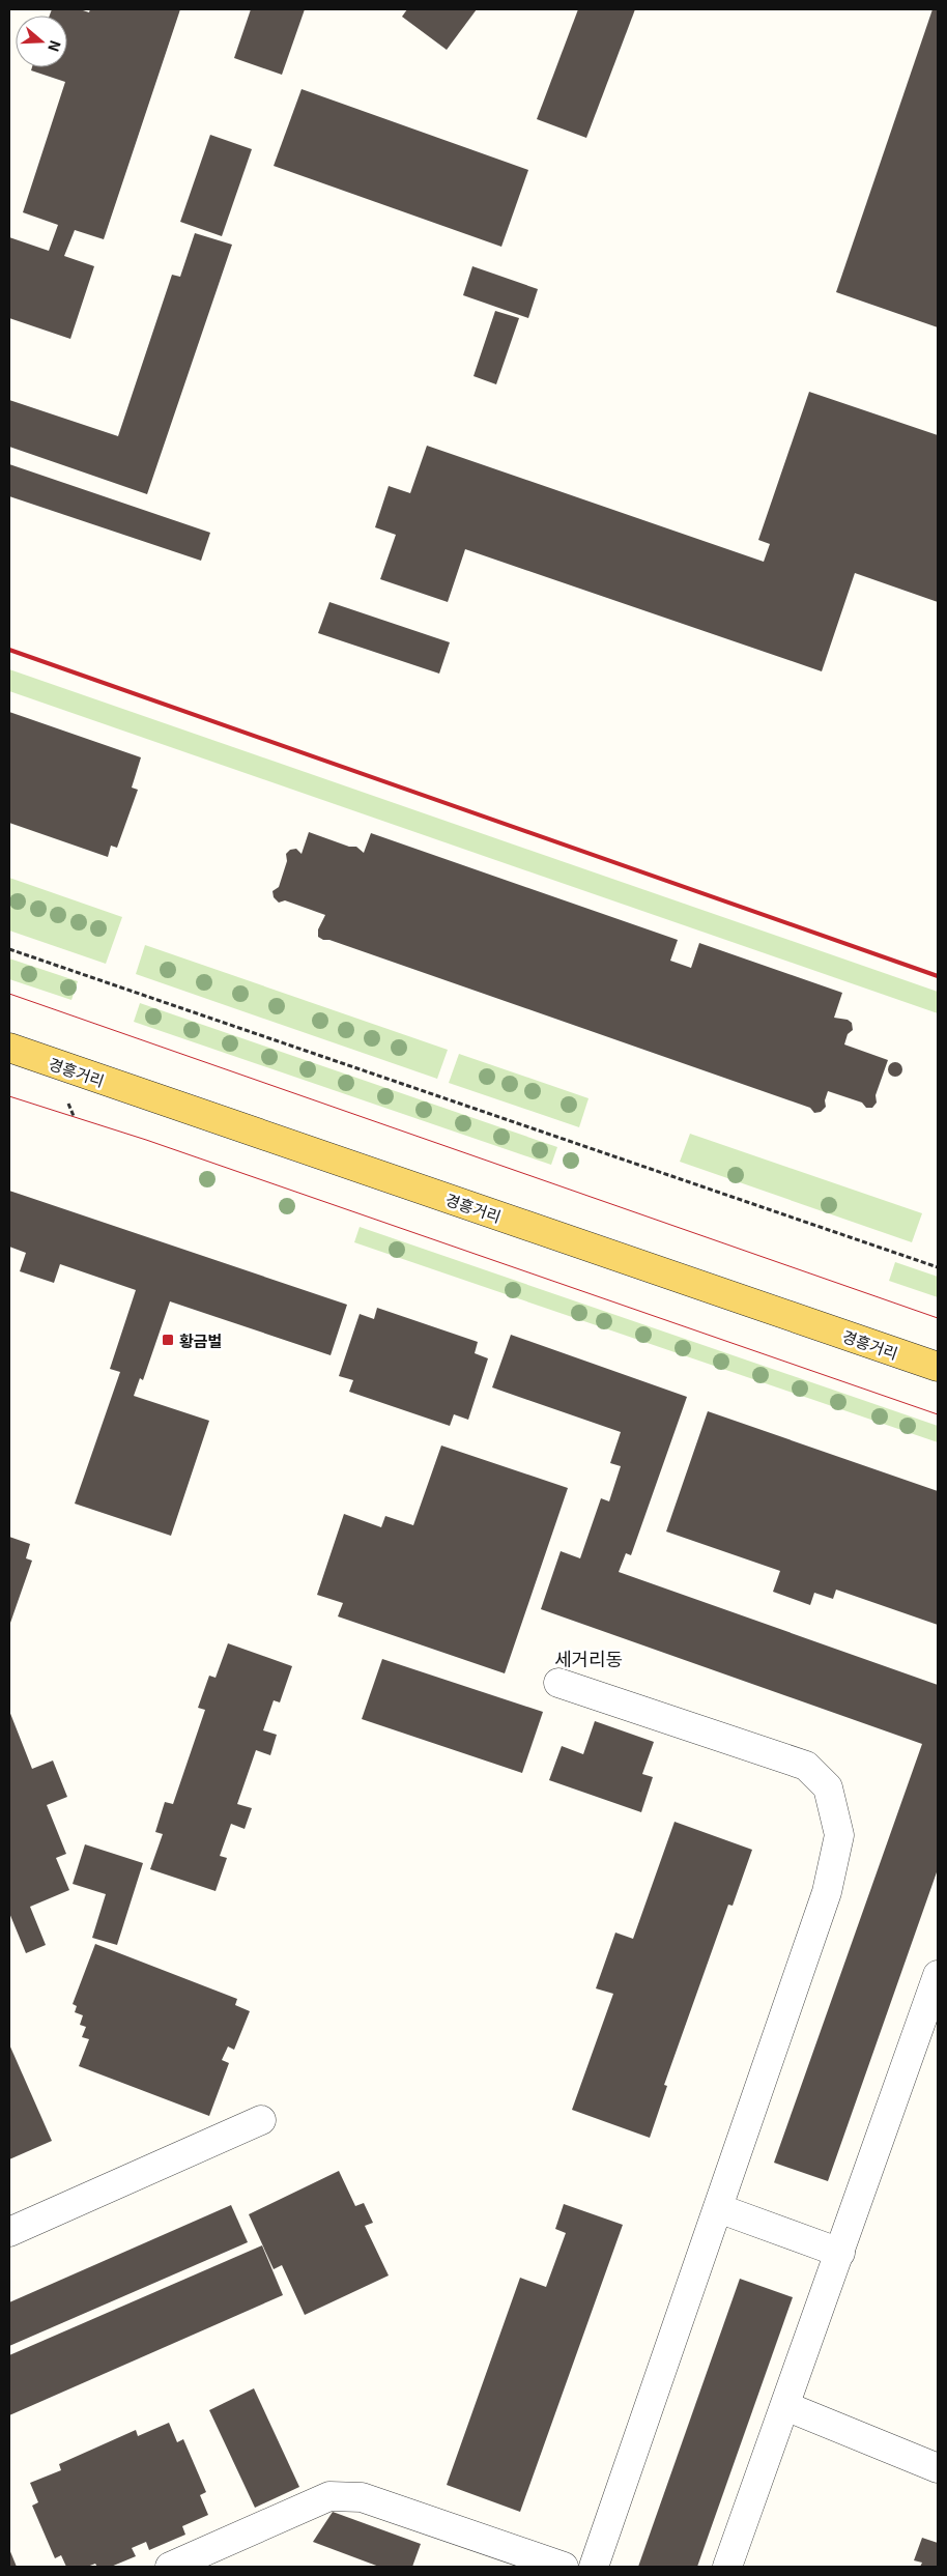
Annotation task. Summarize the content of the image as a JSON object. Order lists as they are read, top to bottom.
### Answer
{
  "streets": {
    "main road": ["경흥거리"]
  },
  "districts": ["세거리동"],
  "places": {
    "transit": ["황금벌"]
  },
  "north": "right"
}
